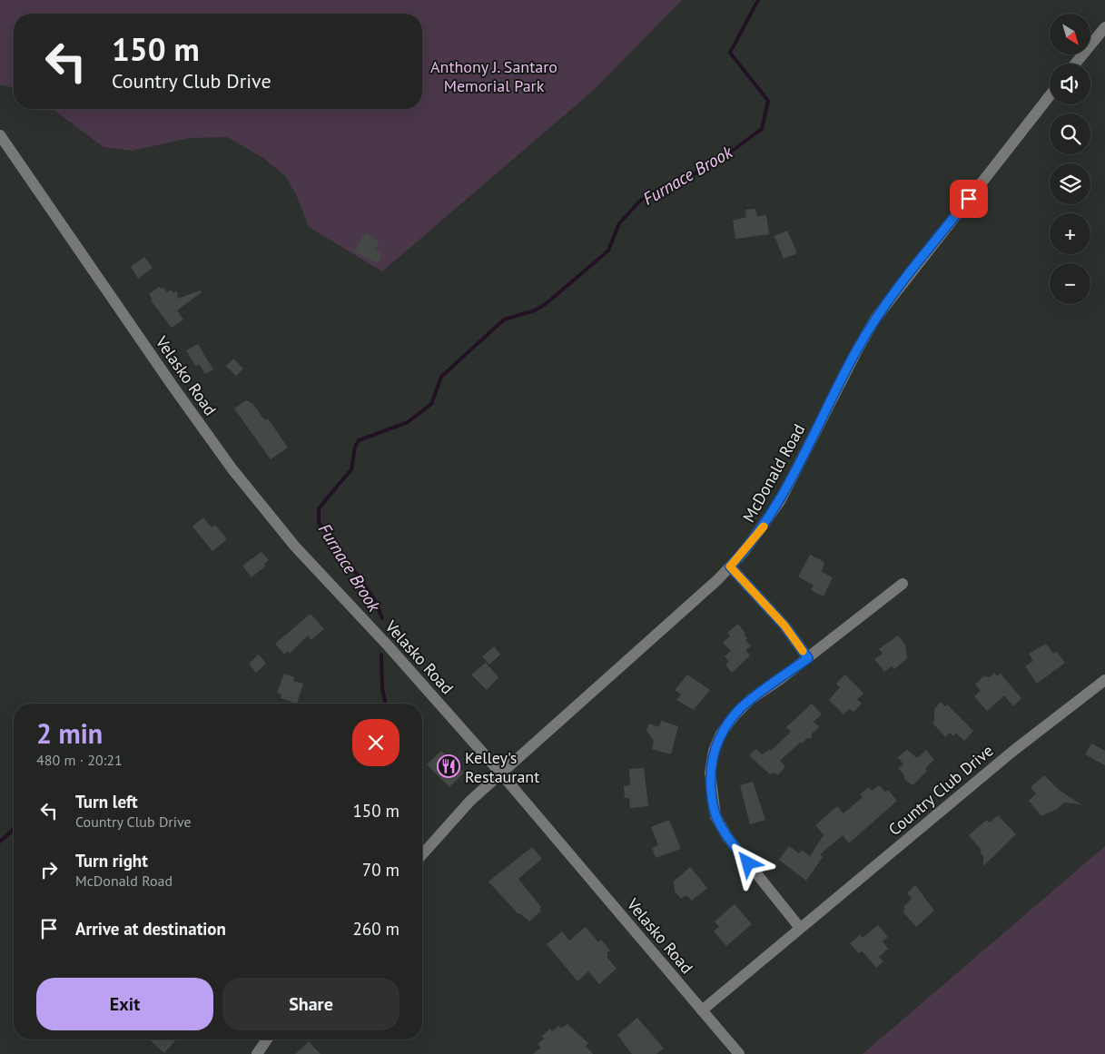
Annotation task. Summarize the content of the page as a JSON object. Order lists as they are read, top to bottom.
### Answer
{
  "streets": {
    "street": ["Velasko Road", "McDonald Road", "Country Club Drive"]
  },
  "crossings": [
    ["Velasko Road", "McDonald Road"],
    ["Velasko Road", "Country Club Drive"]
  ],
  "water": ["Furnace Brook"],
  "parks": ["Anthony J. Santaro Memorial Park"],
  "places": {
    "restaurant": ["Kelley's Restaurant"]
  },
  "north": "bottom right",
  "page": {
    "map_buttons": ["+", "−"],
    "turn": ["150 m", "Country Club Drive"],
    "heading": ["2 min", "480 m · 20:21"],
    "list": [
      {
        "name": "Turn left",
        "note": "Country Club Drive",
        "value": "150 m"
      },
      {
        "name": "Turn right",
        "note": "McDonald Road",
        "value": "70 m"
      },
      {
        "name": "Arrive at destination",
        "value": "260 m"
      }
    ],
    "buttons": ["Exit", "Share"]
  }
}
